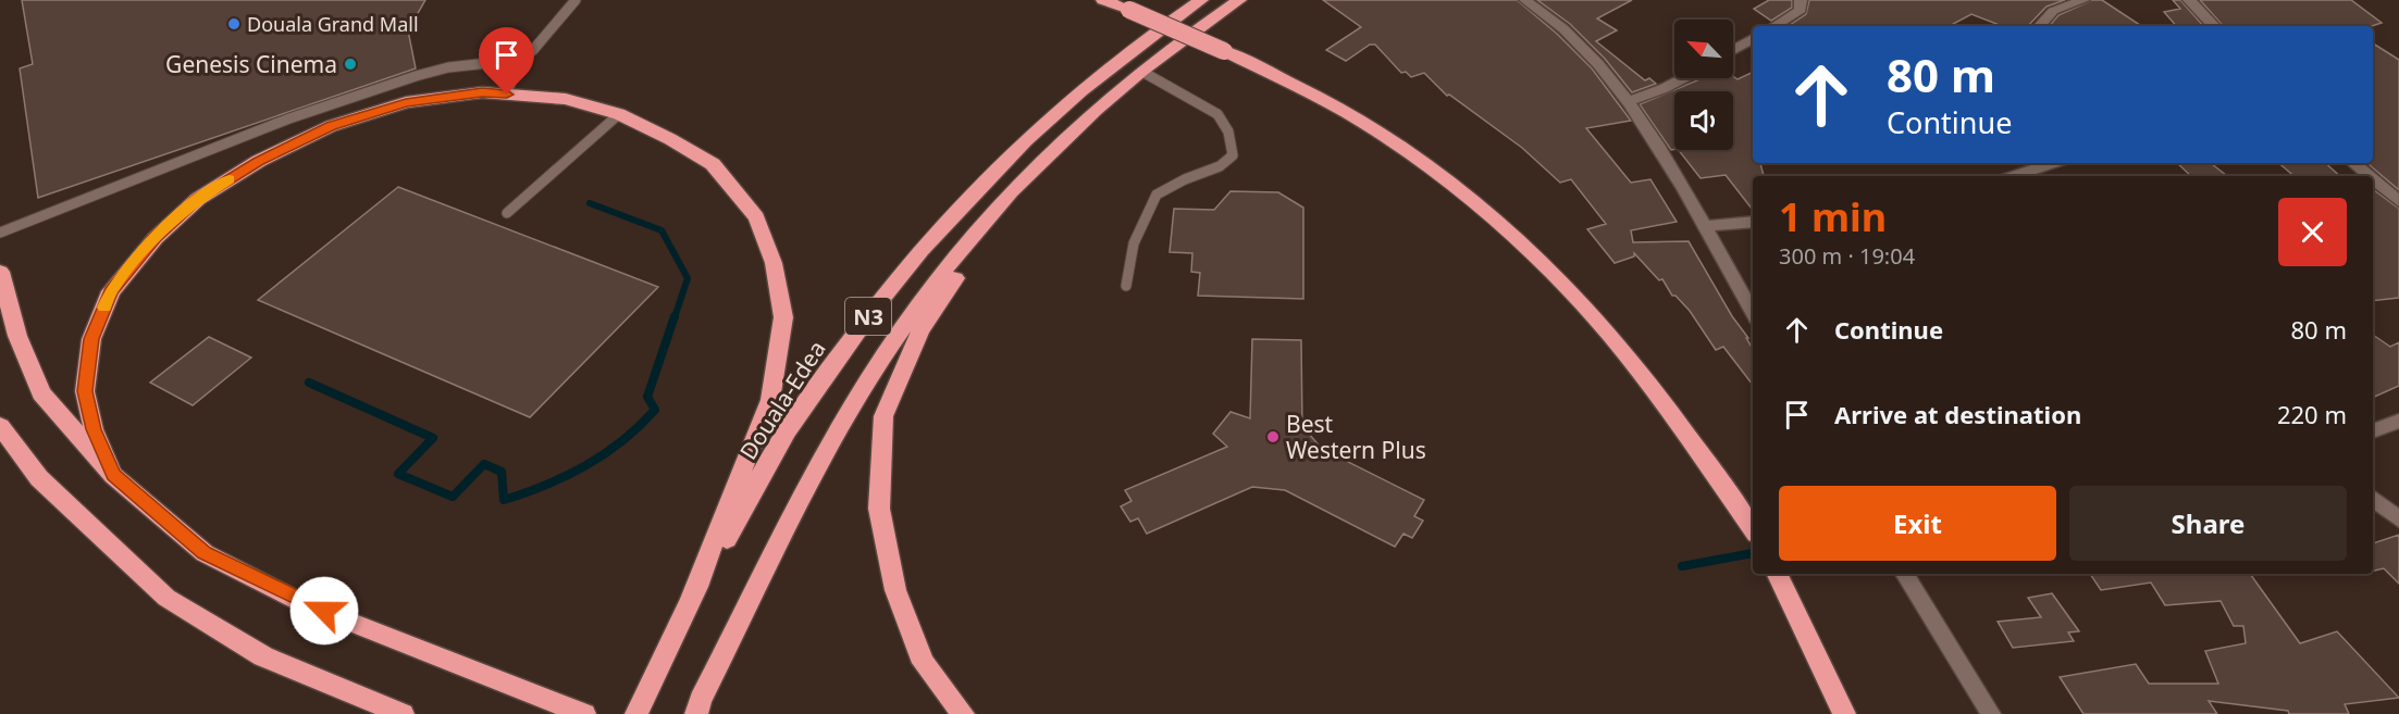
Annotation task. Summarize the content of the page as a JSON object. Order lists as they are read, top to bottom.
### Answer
{
  "streets": {
    "highway": ["N3", "Douala-Edea"]
  },
  "places": ["Douala Grand Mall", "Genesis Cinema", "Best Western Plus"],
  "north": "top left",
  "page": {
    "turn": ["80 m", "Continue"],
    "heading": ["1 min", "300 m · 19:04"],
    "list": [
      {
        "name": "Continue",
        "value": "80 m"
      },
      {
        "name": "Arrive at destination",
        "value": "220 m"
      }
    ],
    "buttons": ["Exit", "Share"]
  }
}
